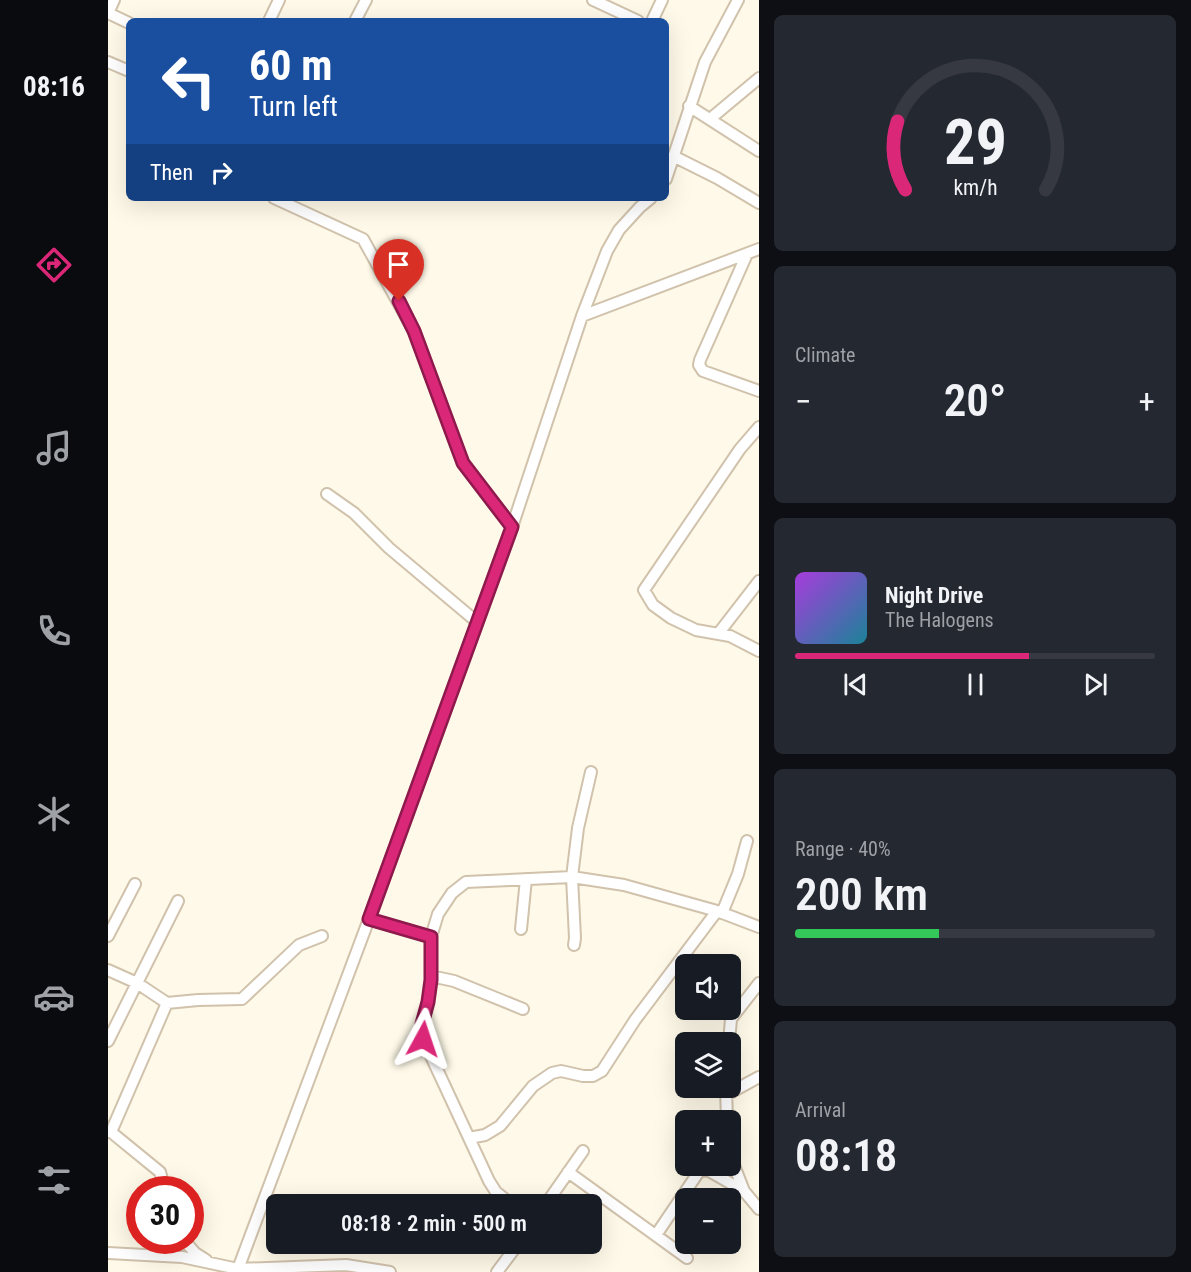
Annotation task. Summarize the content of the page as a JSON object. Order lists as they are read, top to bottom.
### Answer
{
  "page": {
    "tabs": "08:16",
    "turn": ["60 m", "Turn left"],
    "then": "Then",
    "tile": [
      "Climate",
      ["Range · 40%", "200 km"],
      ["Arrival", "08:18"]
    ],
    "heat": ["−", "20°", "+"],
    "song": ["Night Drive", "The Halogens"],
    "map_buttons": ["+", "−"],
    "limit": "30",
    "trip": "08:18 · 2 min · 500 m",
    "gauge": ["29", "km/h"]
  }
}
